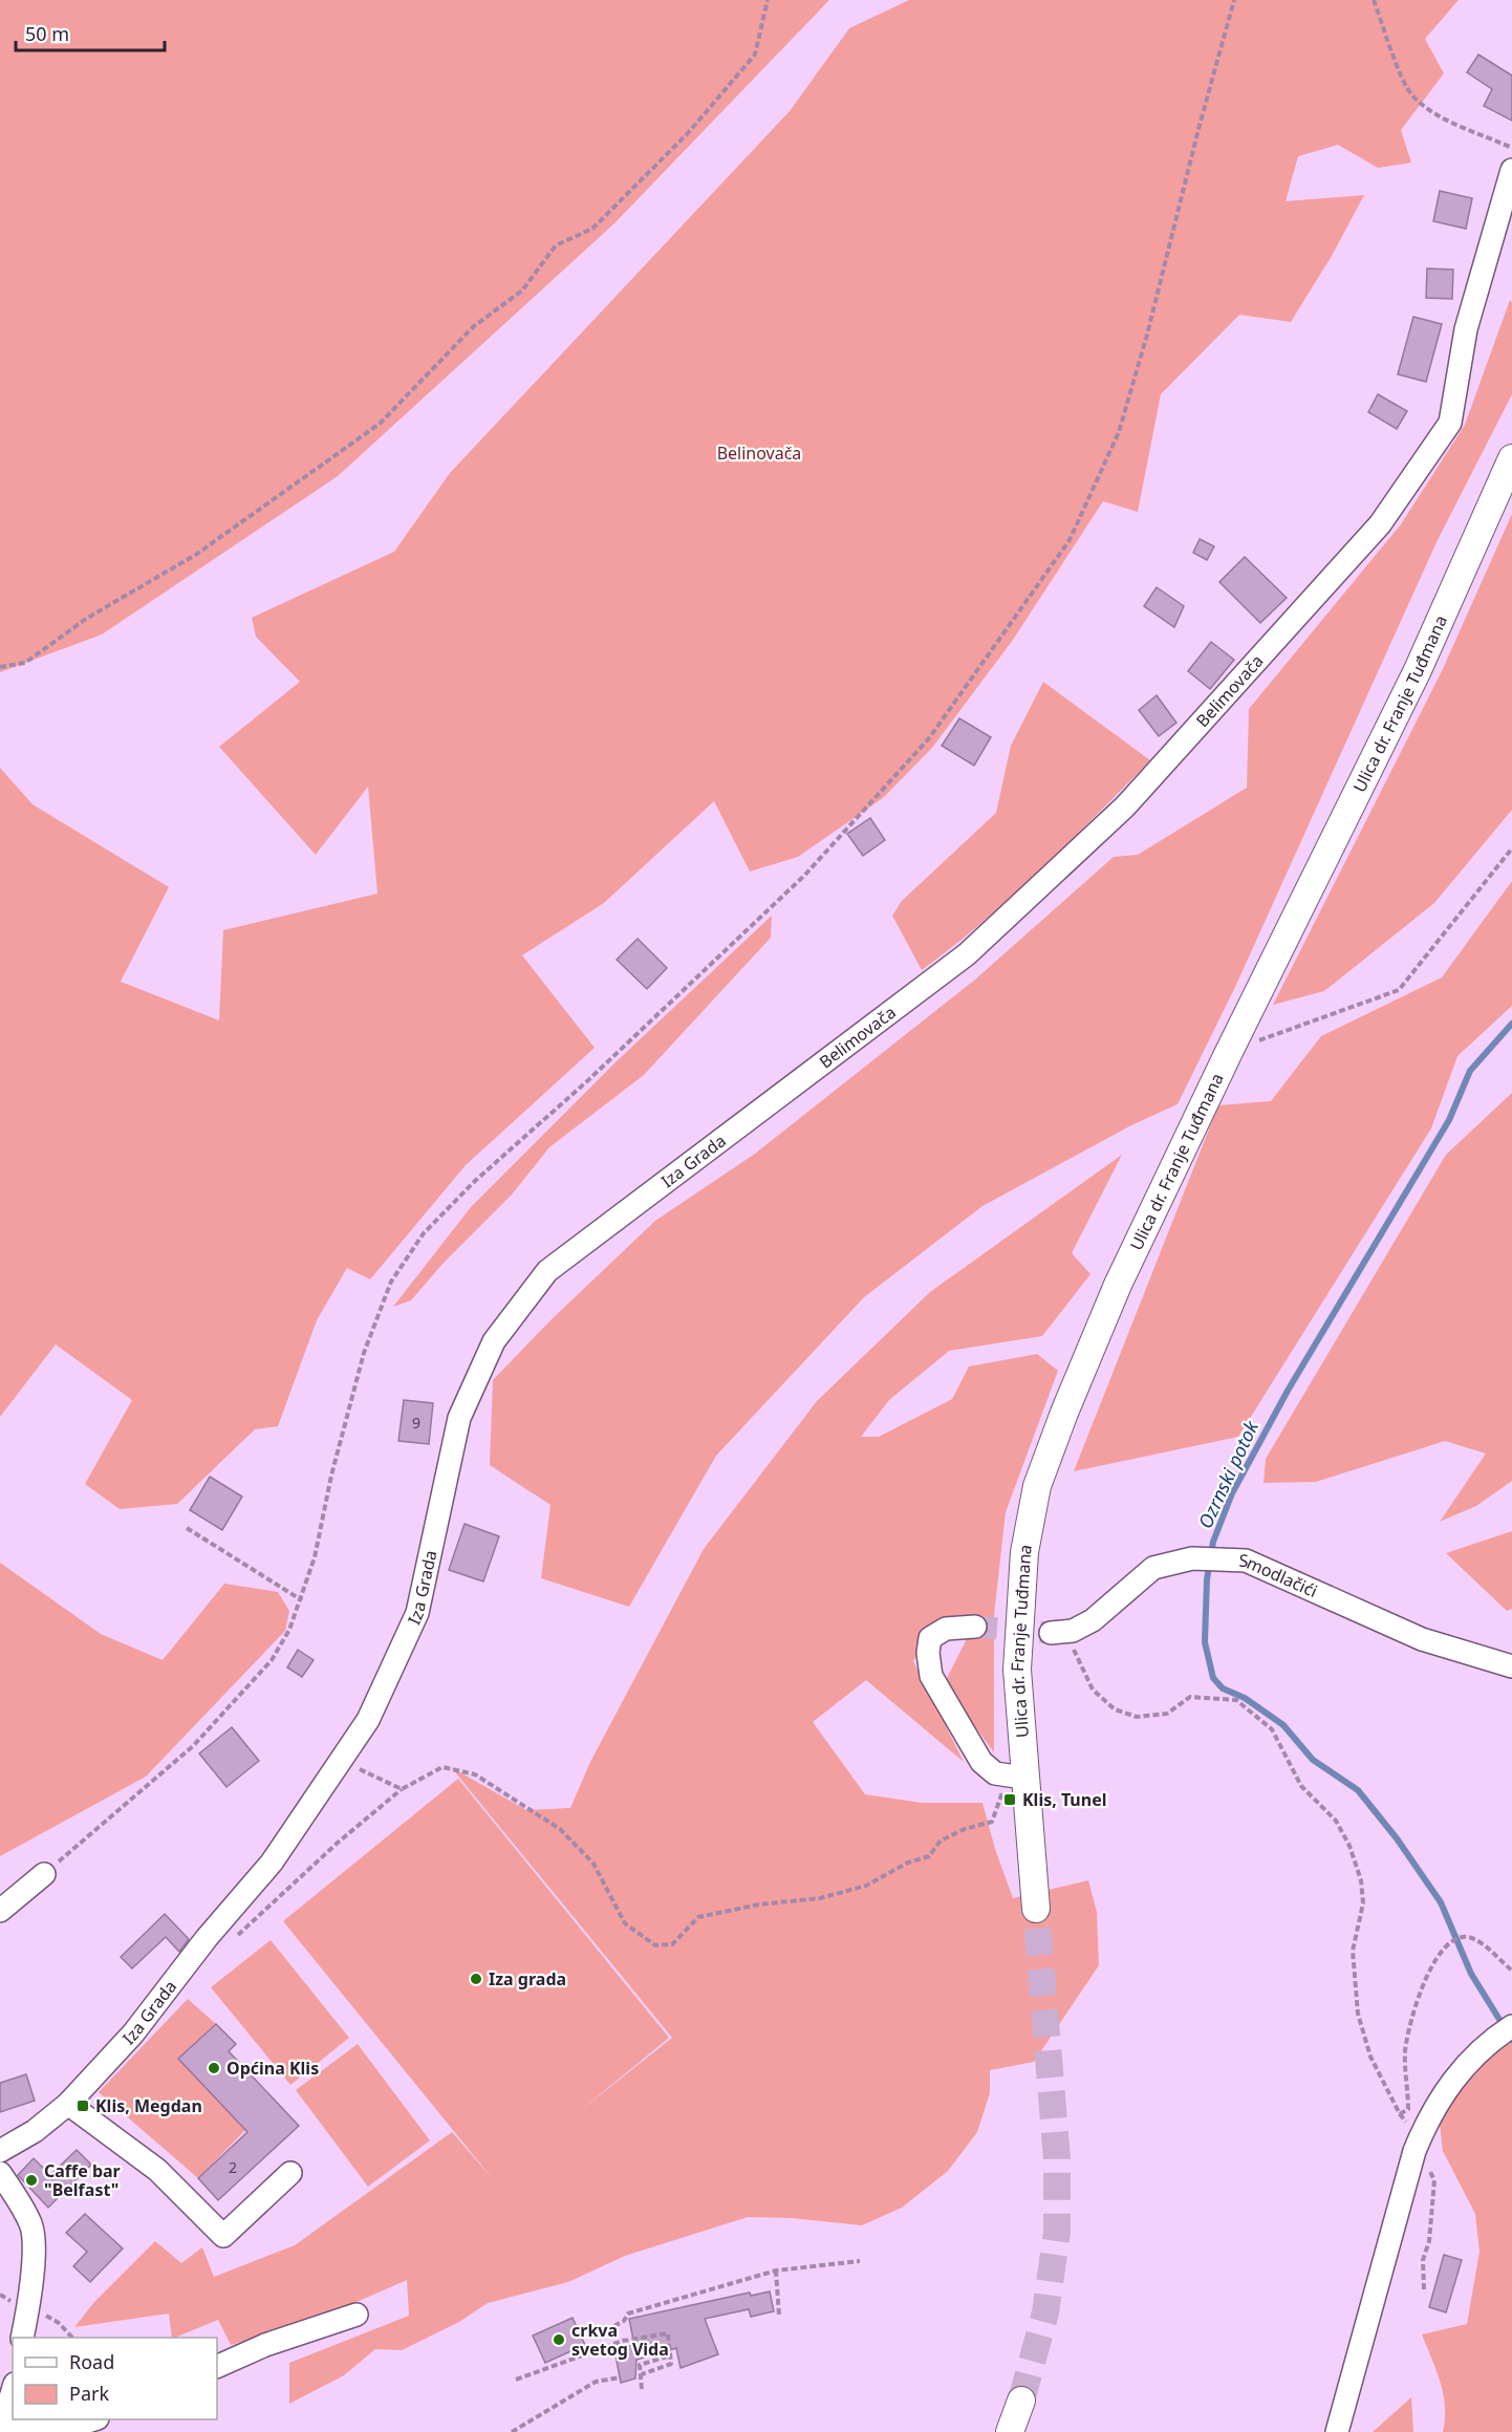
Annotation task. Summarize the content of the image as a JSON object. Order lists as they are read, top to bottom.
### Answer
{
  "streets": {
    "main road": ["Ulica dr. Franje Tuđmana"],
    "street": ["Belimovača", "Iza Grada", "Smodlačići"]
  },
  "crossings": [
    ["Belimovača", "Iza Grada"]
  ],
  "water": ["Ozrnski potok"],
  "parks": ["Belinovača"],
  "places": {
    "transit": ["Klis, Tunel", "Klis, Megdan"],
    "other": [
      "Iza grada",
      "Općina Klis",
      "Caffe bar \"Belfast\"",
      "crkva svetog Vida"
    ]
  },
  "house_numbers": ["9", "2"],
  "legend": ["Road", "Park"],
  "scale_bar": "50 m"
}
